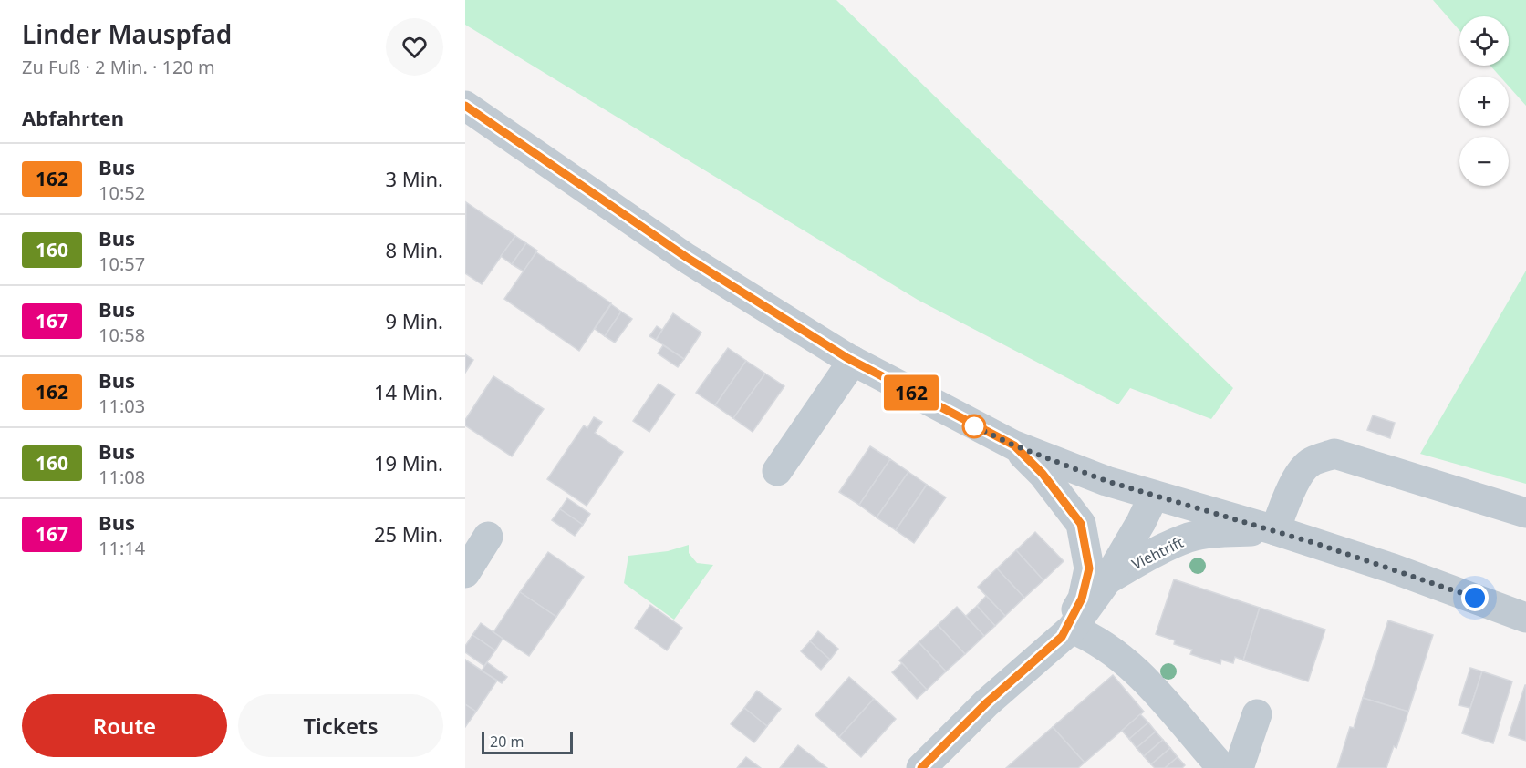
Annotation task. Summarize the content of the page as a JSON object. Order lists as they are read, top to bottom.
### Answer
{
  "streets": {
    "street": ["Viehtrift"]
  },
  "lines": ["bus line 162"],
  "scale_bar": "20 m",
  "page": {
    "heading": [
      ["Linder Mauspfad", "Zu Fuß · 2 Min. · 120 m"],
      "Abfahrten"
    ],
    "on_map": "162",
    "map_buttons": ["+", "−"],
    "list": [
      {
        "mark": "162",
        "name": "Bus",
        "note": "10:52",
        "value": "3 Min."
      },
      {
        "mark": "160",
        "name": "Bus",
        "note": "10:57",
        "value": "8 Min."
      },
      {
        "mark": "167",
        "name": "Bus",
        "note": "10:58",
        "value": "9 Min."
      },
      {
        "mark": "162",
        "name": "Bus",
        "note": "11:03",
        "value": "14 Min."
      },
      {
        "mark": "160",
        "name": "Bus",
        "note": "11:08",
        "value": "19 Min."
      },
      {
        "mark": "167",
        "name": "Bus",
        "note": "11:14",
        "value": "25 Min."
      }
    ],
    "buttons": ["Route", "Tickets"],
    "scale": "20 m"
  }
}
